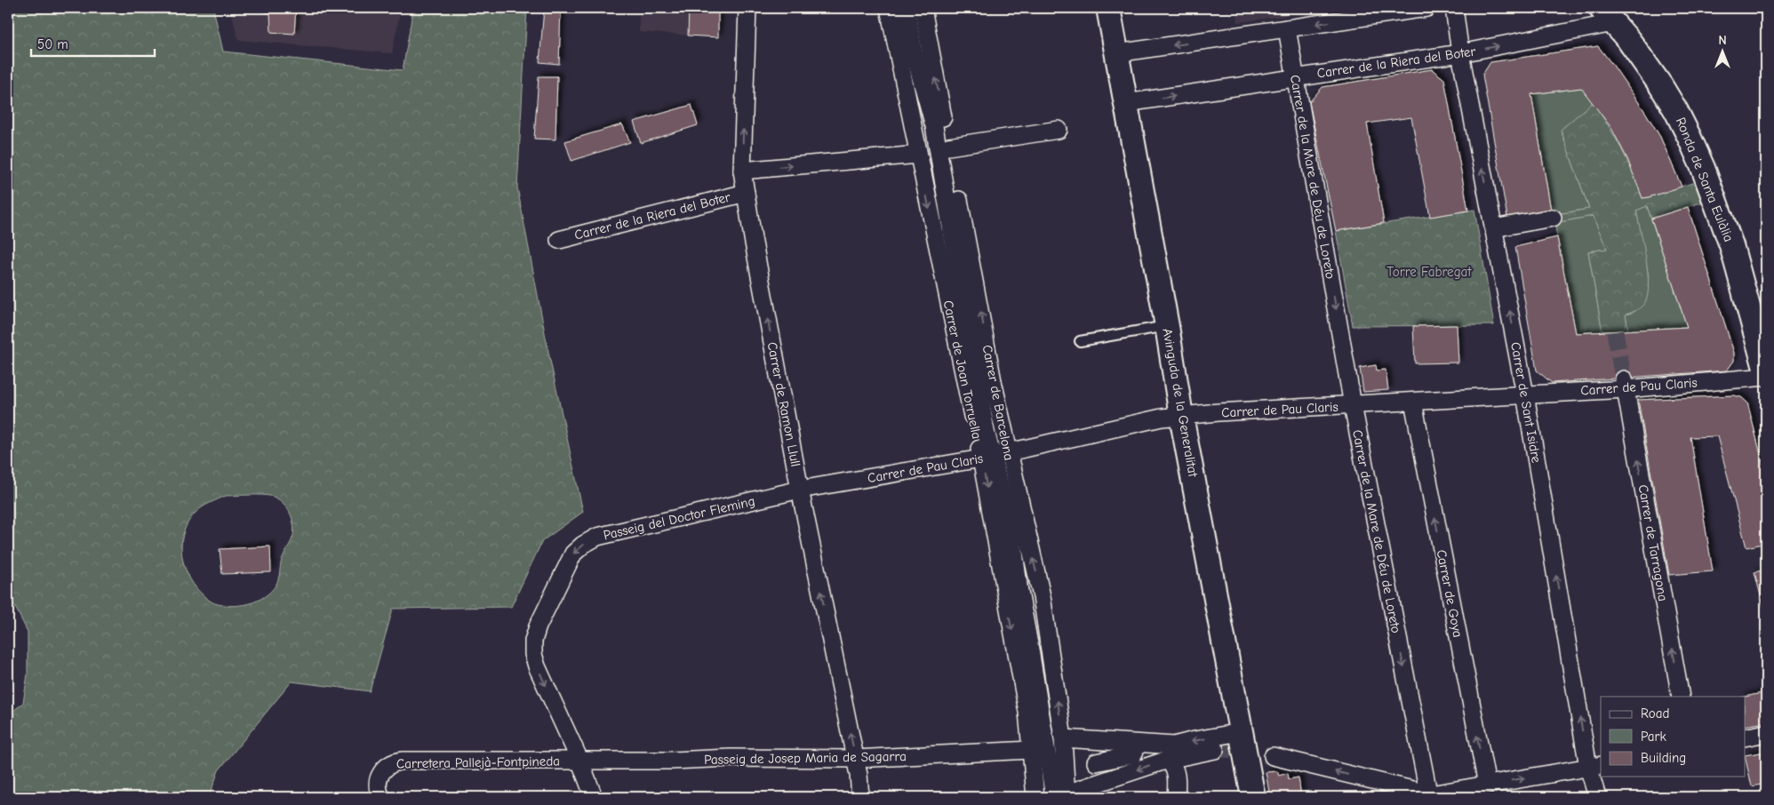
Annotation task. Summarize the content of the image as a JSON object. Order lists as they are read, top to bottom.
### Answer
{
  "streets": {
    "main road": ["Ronda de Santa Eulàlia", "Avinguda de la Generalitat"],
    "street": [
      "Carrer de la Riera del Boter",
      "Carrer de la Mare de Déu de Loreto",
      "Carrer de Joan Torruella",
      "Carrer de Pau Claris",
      "Carrer de Barcelona",
      "Carrer de Sant Isidre",
      "Carrer de Ramon Llull",
      "Passeig del Doctor Fleming",
      "Carrer de Tarragona",
      "Carrer de Goya",
      "Passeig de Josep Maria de Sagarra",
      "Carretera Pallejà-Fontpineda"
    ]
  },
  "crossings": [
    ["Carrer de la Riera del Boter", "Carrer de la Mare de Déu de Loreto"],
    ["Carrer de la Riera del Boter", "Ronda de Santa Eulàlia"],
    ["Carrer de la Riera del Boter", "Avinguda de la Generalitat"],
    ["Carrer de la Riera del Boter", "Carrer de Sant Isidre"],
    ["Carrer de la Riera del Boter", "Carrer de Ramon Llull"],
    ["Carrer de la Mare de Déu de Loreto", "Carrer de Pau Claris"],
    ["Carrer de Joan Torruella", "Carrer de Pau Claris"],
    ["Carrer de Joan Torruella", "Carrer de Barcelona"],
    ["Carrer de Joan Torruella", "Passeig de Josep Maria de Sagarra"],
    ["Carrer de Pau Claris", "Carrer de Barcelona"],
    ["Carrer de Pau Claris", "Avinguda de la Generalitat"],
    ["Carrer de Pau Claris", "Carrer de Sant Isidre"],
    ["Carrer de Pau Claris", "Carrer de Ramon Llull"],
    ["Carrer de Pau Claris", "Passeig del Doctor Fleming"],
    ["Carrer de Pau Claris", "Carrer de Tarragona"],
    ["Carrer de Pau Claris", "Carrer de Goya"],
    ["Carrer de Ramon Llull", "Passeig del Doctor Fleming"],
    ["Carrer de Ramon Llull", "Passeig de Josep Maria de Sagarra"],
    ["Passeig del Doctor Fleming", "Passeig de Josep Maria de Sagarra"],
    ["Passeig del Doctor Fleming", "Carretera Pallejà-Fontpineda"],
    ["Passeig de Josep Maria de Sagarra", "Carretera Pallejà-Fontpineda"]
  ],
  "one_way": [
    "Carrer de la Mare de Déu de Loreto",
    "Carrer de Sant Isidre",
    "Carrer de Ramon Llull",
    "Carrer de Tarragona",
    "Carrer de Goya"
  ],
  "parks": ["Torre Fabregat"],
  "legend": ["Road", "Park", "Building"],
  "scale_bar": "50 m",
  "north": "top"
}
